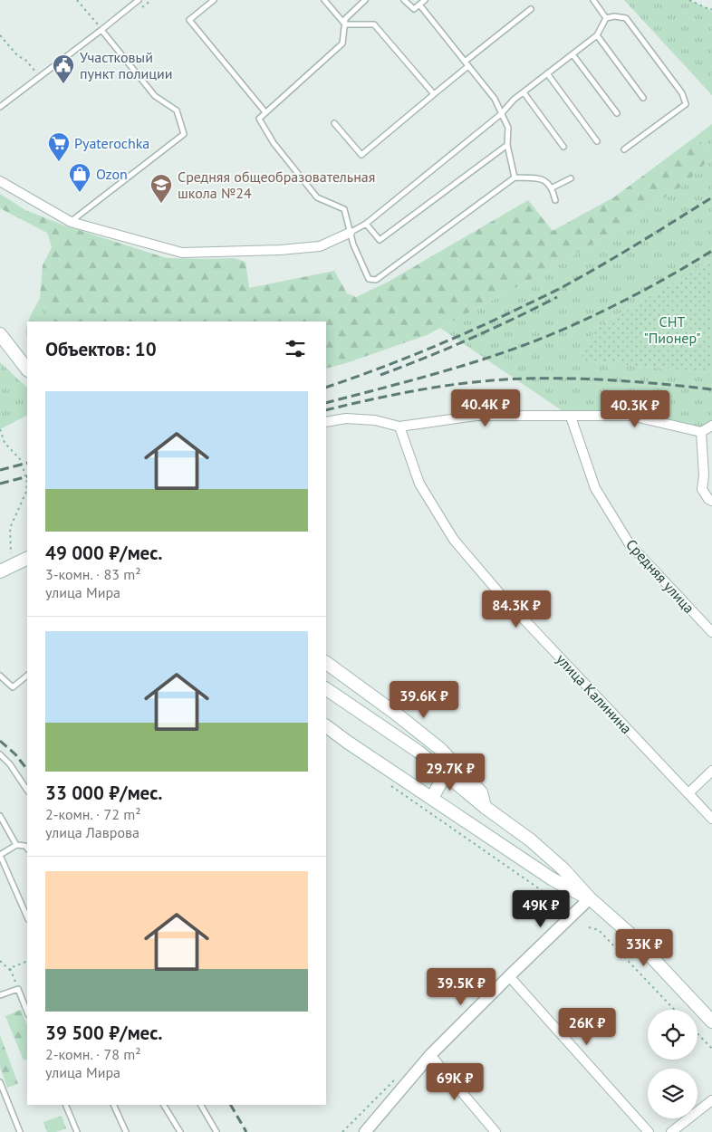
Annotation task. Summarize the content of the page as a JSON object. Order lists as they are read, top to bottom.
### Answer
{
  "streets": {
    "street": ["Средняя улица", "улица Калинина"]
  },
  "parks": ["СНТ \"Пионер\""],
  "places": {
    "public building": ["Участковый пункт полиции"],
    "supermarket": ["Pyaterochka"],
    "shop": ["Ozon"],
    "school or university": ["Средняя общеобразовательная школа №24"]
  },
  "page": {
    "heading": "Объектов: 10",
    "list": [
      {
        "name": "49 000 ₽/мес.",
        "note": "3-комн. · 83 m² · улица Мира"
      },
      {
        "name": "33 000 ₽/мес.",
        "note": "2-комн. · 72 m² · улица Лаврова"
      },
      {
        "name": "39 500 ₽/мес.",
        "note": "2-комн. · 78 m² · улица Мира"
      }
    ],
    "price": [
      "40.4K ₽",
      "40.3K ₽",
      "84.3K ₽",
      "39.6K ₽",
      "29.7K ₽",
      "49K ₽",
      "33K ₽",
      "39.5K ₽",
      "26K ₽",
      "69K ₽"
    ]
  }
}
